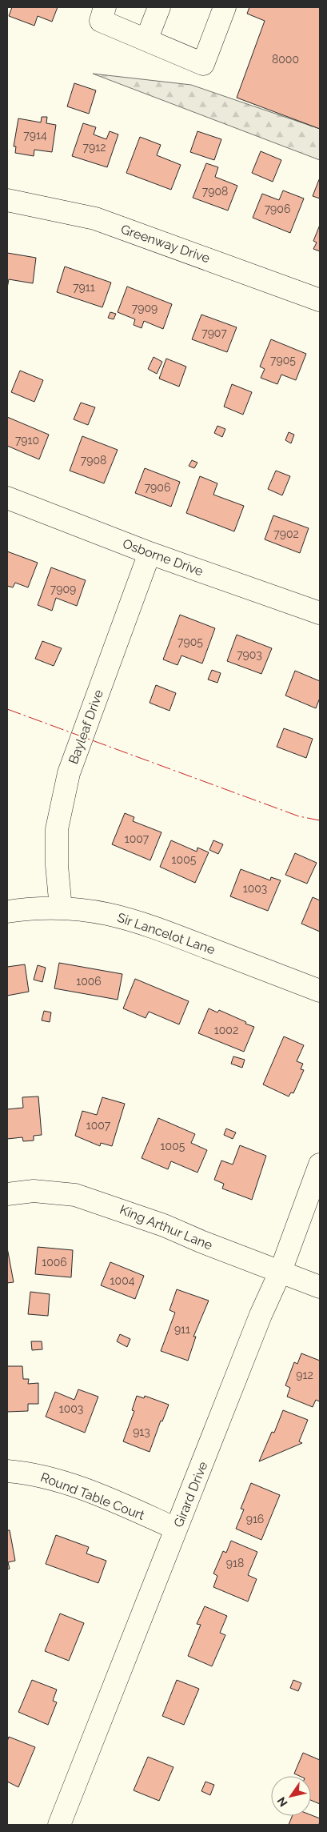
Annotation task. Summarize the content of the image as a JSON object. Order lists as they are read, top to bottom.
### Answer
{
  "streets": {
    "street": [
      "Greenway Drive",
      "Osborne Drive",
      "Bayleaf Drive",
      "Sir Lancelot Lane",
      "King Arthur Lane",
      "Girard Drive",
      "Round Table Court"
    ]
  },
  "crossings": [
    ["Osborne Drive", "Bayleaf Drive"],
    ["Bayleaf Drive", "Sir Lancelot Lane"],
    ["King Arthur Lane", "Girard Drive"],
    ["Girard Drive", "Round Table Court"]
  ],
  "house_numbers": [
    "8000",
    "7914",
    "7912",
    "7908",
    "7906",
    "7911",
    "7909",
    "7907",
    "7905",
    "7910",
    "7908",
    "7906",
    "7902",
    "7909",
    "7905",
    "7903",
    "1007",
    "1005",
    "1003",
    "1006",
    "1002",
    "1007",
    "1005",
    "1006",
    "1004",
    "911",
    "912",
    "1003",
    "913",
    "916",
    "918"
  ],
  "north": "bottom left"
}
